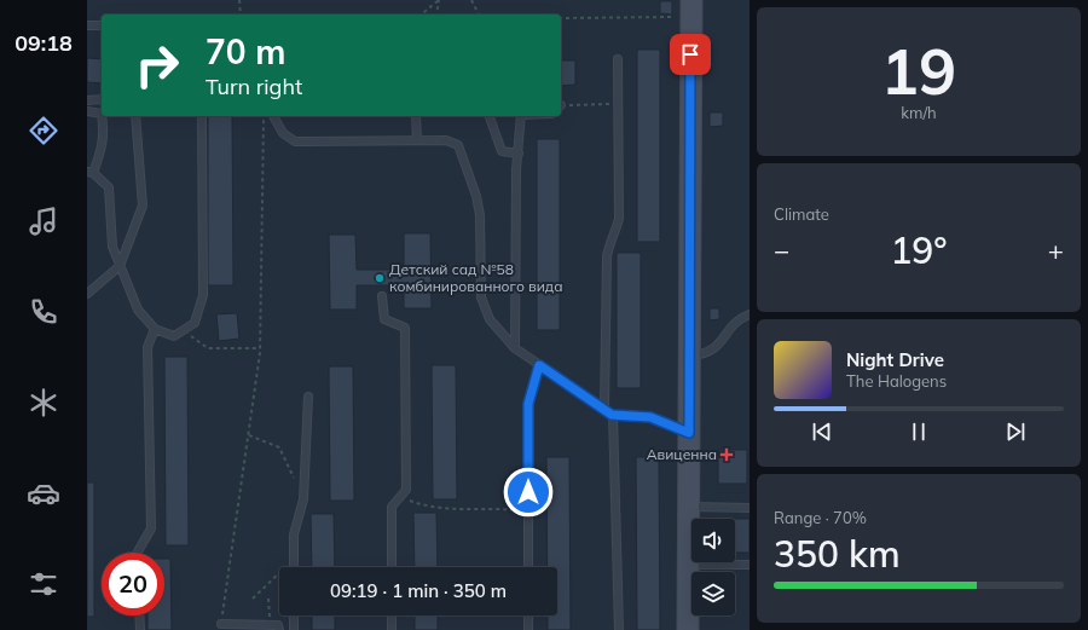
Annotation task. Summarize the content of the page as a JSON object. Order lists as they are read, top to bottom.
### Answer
{
  "places": {
    "other": ["Детский сад №58 комбинированного вида"],
    "health": ["Авиценна"]
  },
  "page": {
    "tabs": "09:18",
    "tile": [
      ["19", "km/h"],
      "Climate",
      ["Range · 70%", "350 km"]
    ],
    "turn": ["70 m", "Turn right"],
    "heat": ["−", "19°", "+"],
    "song": ["Night Drive", "The Halogens"],
    "limit": "20",
    "trip": "09:19 · 1 min · 350 m"
  }
}
